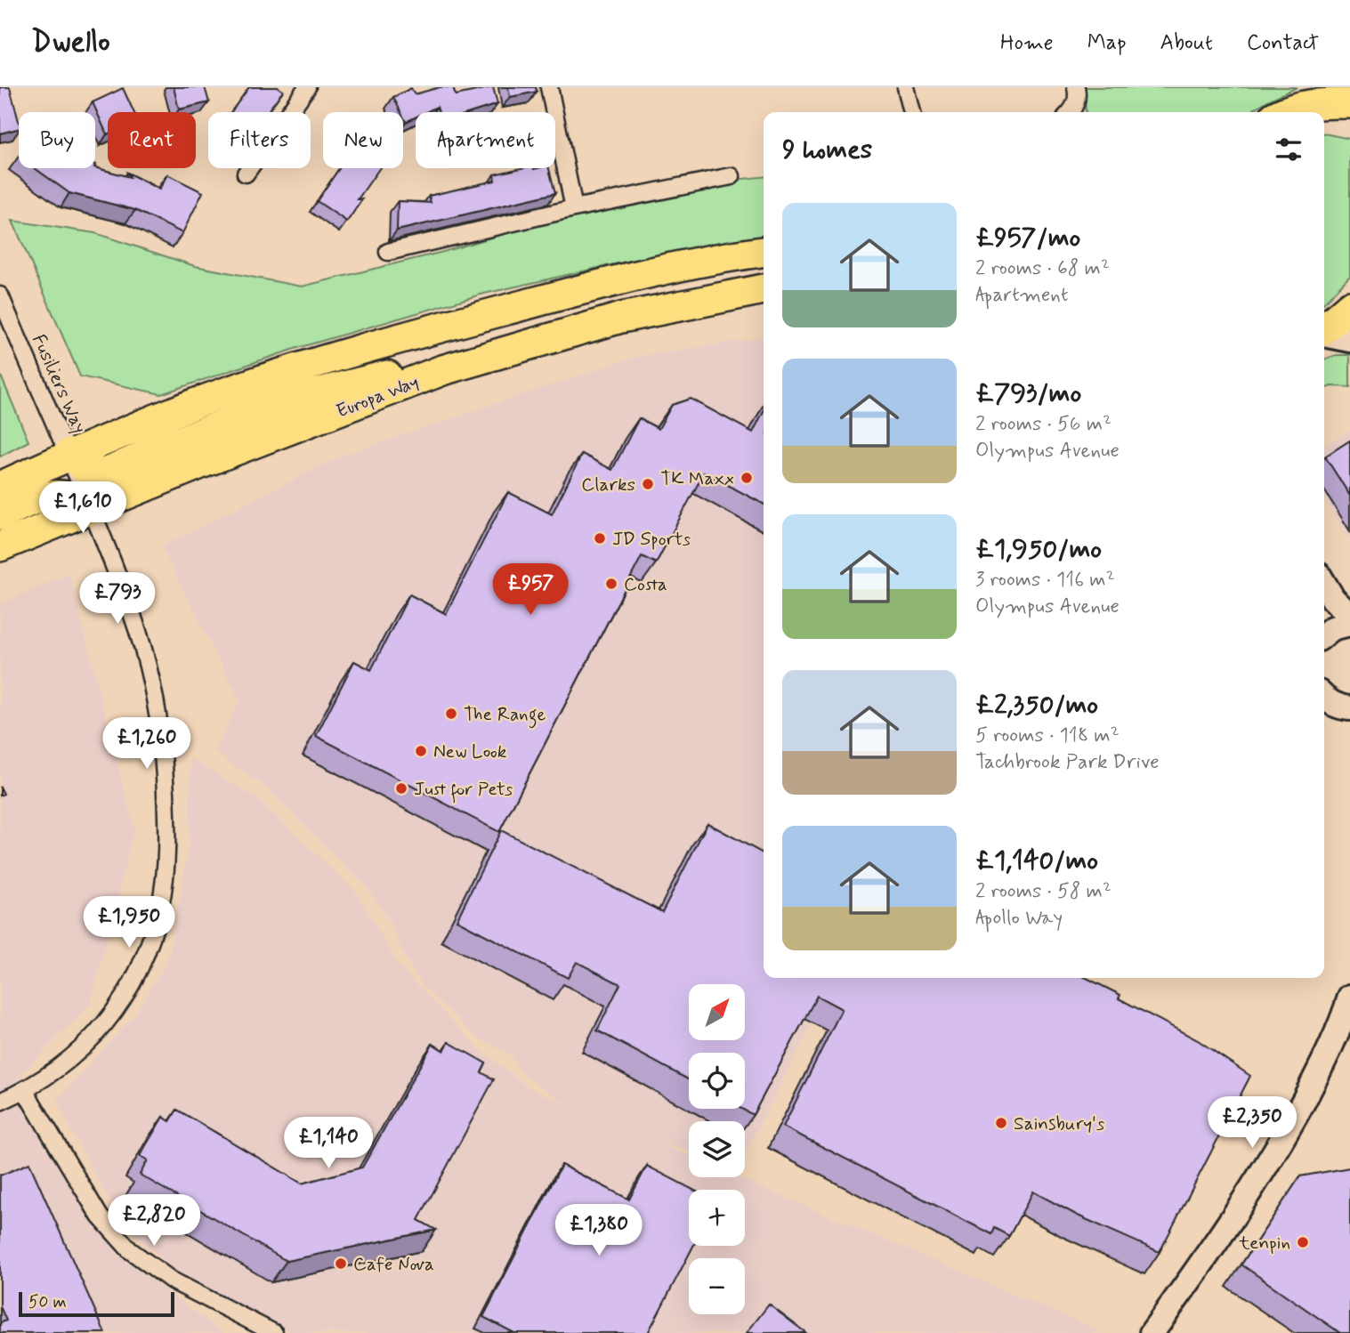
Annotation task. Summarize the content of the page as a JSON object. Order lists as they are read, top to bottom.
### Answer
{
  "streets": {
    "highway": ["Europa Way"],
    "street": ["Fusiliers Way"]
  },
  "crossings": [
    ["Fusiliers Way", "Europa Way"]
  ],
  "places": [
    "TK Maxx",
    "Clarks",
    "JD Sports",
    "Costa",
    "The Range",
    "New Look",
    "Just for Pets",
    "Sainsbury's",
    "tenpin",
    "Cafe Nova"
  ],
  "scale_bar": "50 m",
  "north": "top right",
  "page": {
    "header": "Dwello",
    "nav": [
      "Home",
      "Map",
      "About",
      "Contact"
    ],
    "chip": [
      "Buy",
      "Rent",
      "Filters",
      "New",
      "Apartment"
    ],
    "heading": "9 homes",
    "list": [
      {
        "name": "£957/mo",
        "note": "2 rooms · 68 m² · Apartment"
      },
      {
        "name": "£793/mo",
        "note": "2 rooms · 56 m² · Olympus Avenue"
      },
      {
        "name": "£1,950/mo",
        "note": "3 rooms · 116 m² · Olympus Avenue"
      },
      {
        "name": "£2,350/mo",
        "note": "5 rooms · 118 m² · Tachbrook Park Drive"
      },
      {
        "name": "£1,140/mo",
        "note": "2 rooms · 58 m² · Apollo Way"
      }
    ],
    "price": [
      "£1,610",
      "£957",
      "£793",
      "£1,260",
      "£1,950",
      "£2,350",
      "£1,140",
      "£2,820",
      "£1,380"
    ],
    "map_buttons": ["+", "−"],
    "scale": "50 m"
  }
}
